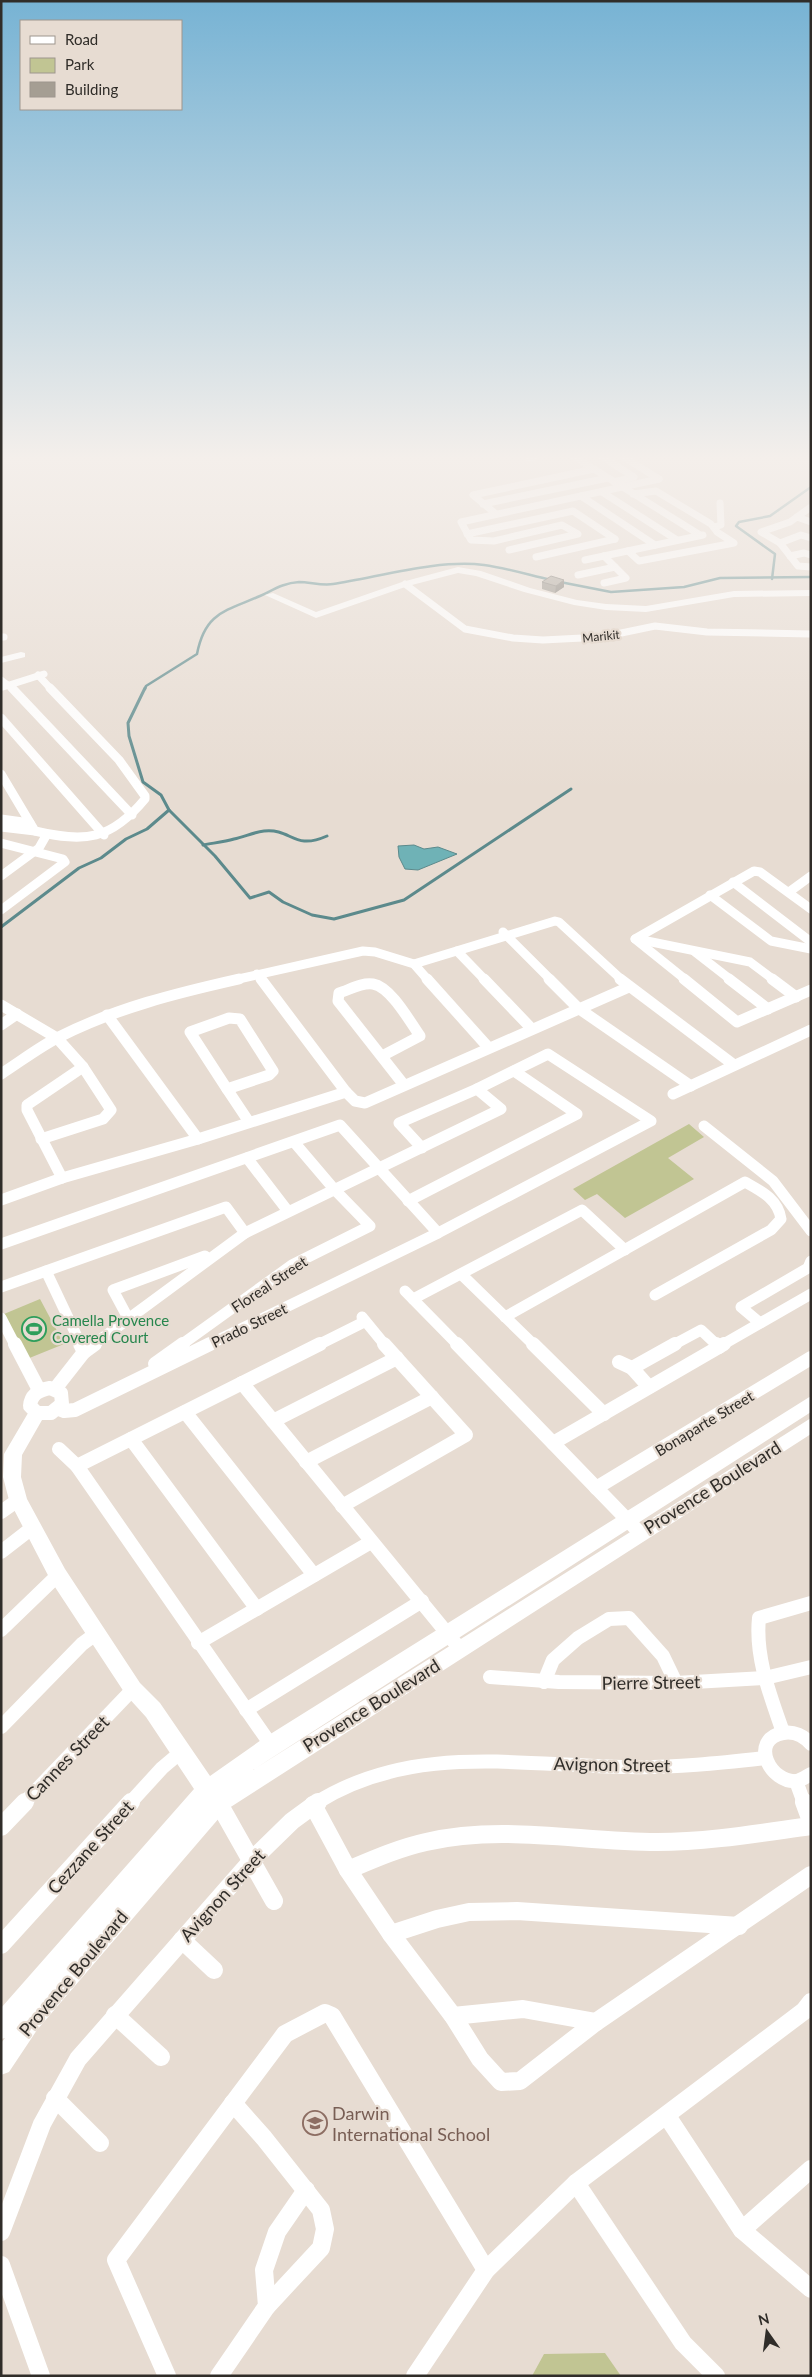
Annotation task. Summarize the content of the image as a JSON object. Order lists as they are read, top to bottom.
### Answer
{
  "streets": {
    "street": [
      "Marikit",
      "Floreal Street",
      "Prado Street",
      "Bonaparte Street",
      "Provence Boulevard",
      "Pierre Street",
      "Cannes Street",
      "Avignon Street",
      "Cezzane Street"
    ]
  },
  "crossings": [
    ["Floreal Street", "Prado Street"]
  ],
  "places": {
    "sports": ["Camella Provence Covered Court"],
    "school or university": ["Darwin International School"]
  },
  "legend": ["Road", "Park", "Building"],
  "north": "top"
}
